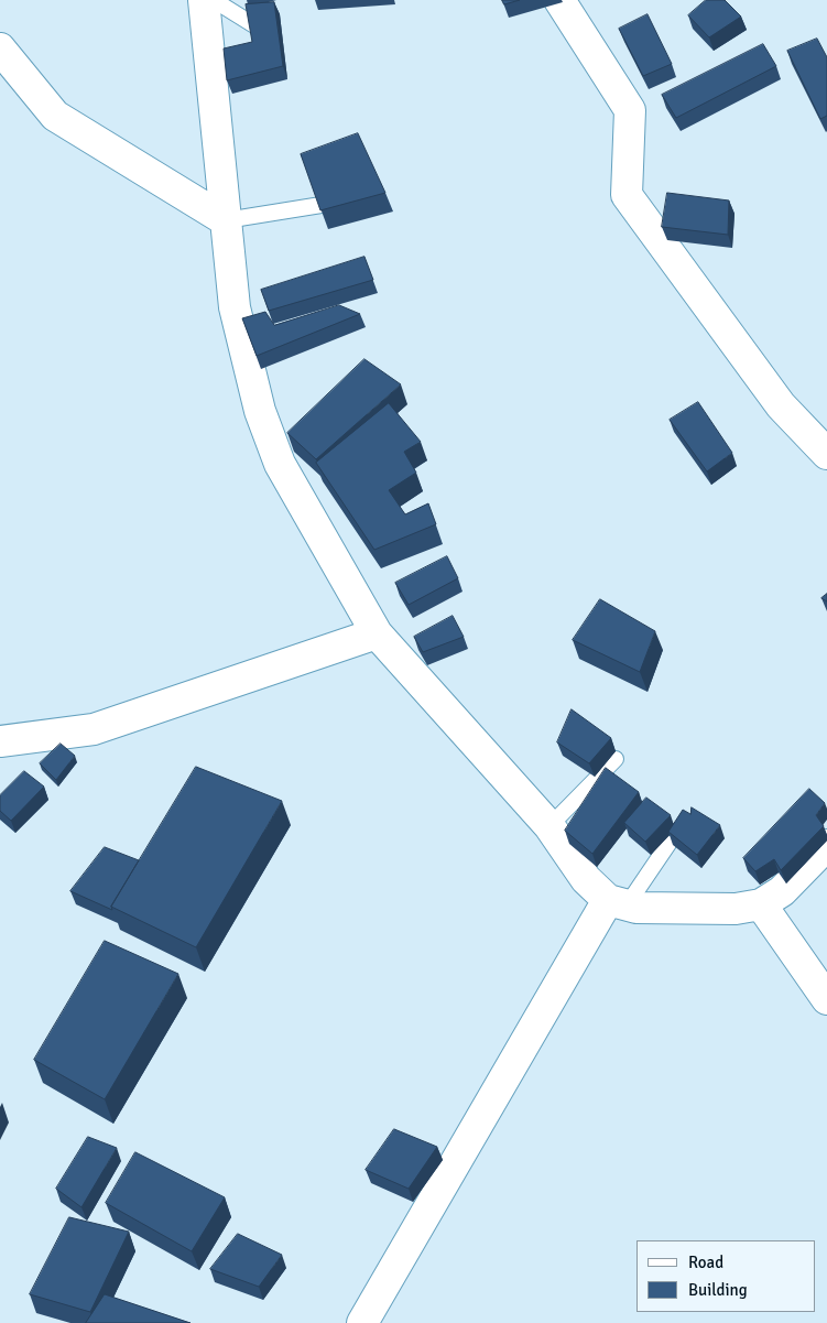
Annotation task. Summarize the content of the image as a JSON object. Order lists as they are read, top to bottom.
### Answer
{
  "legend": ["Road", "Building"]
}
